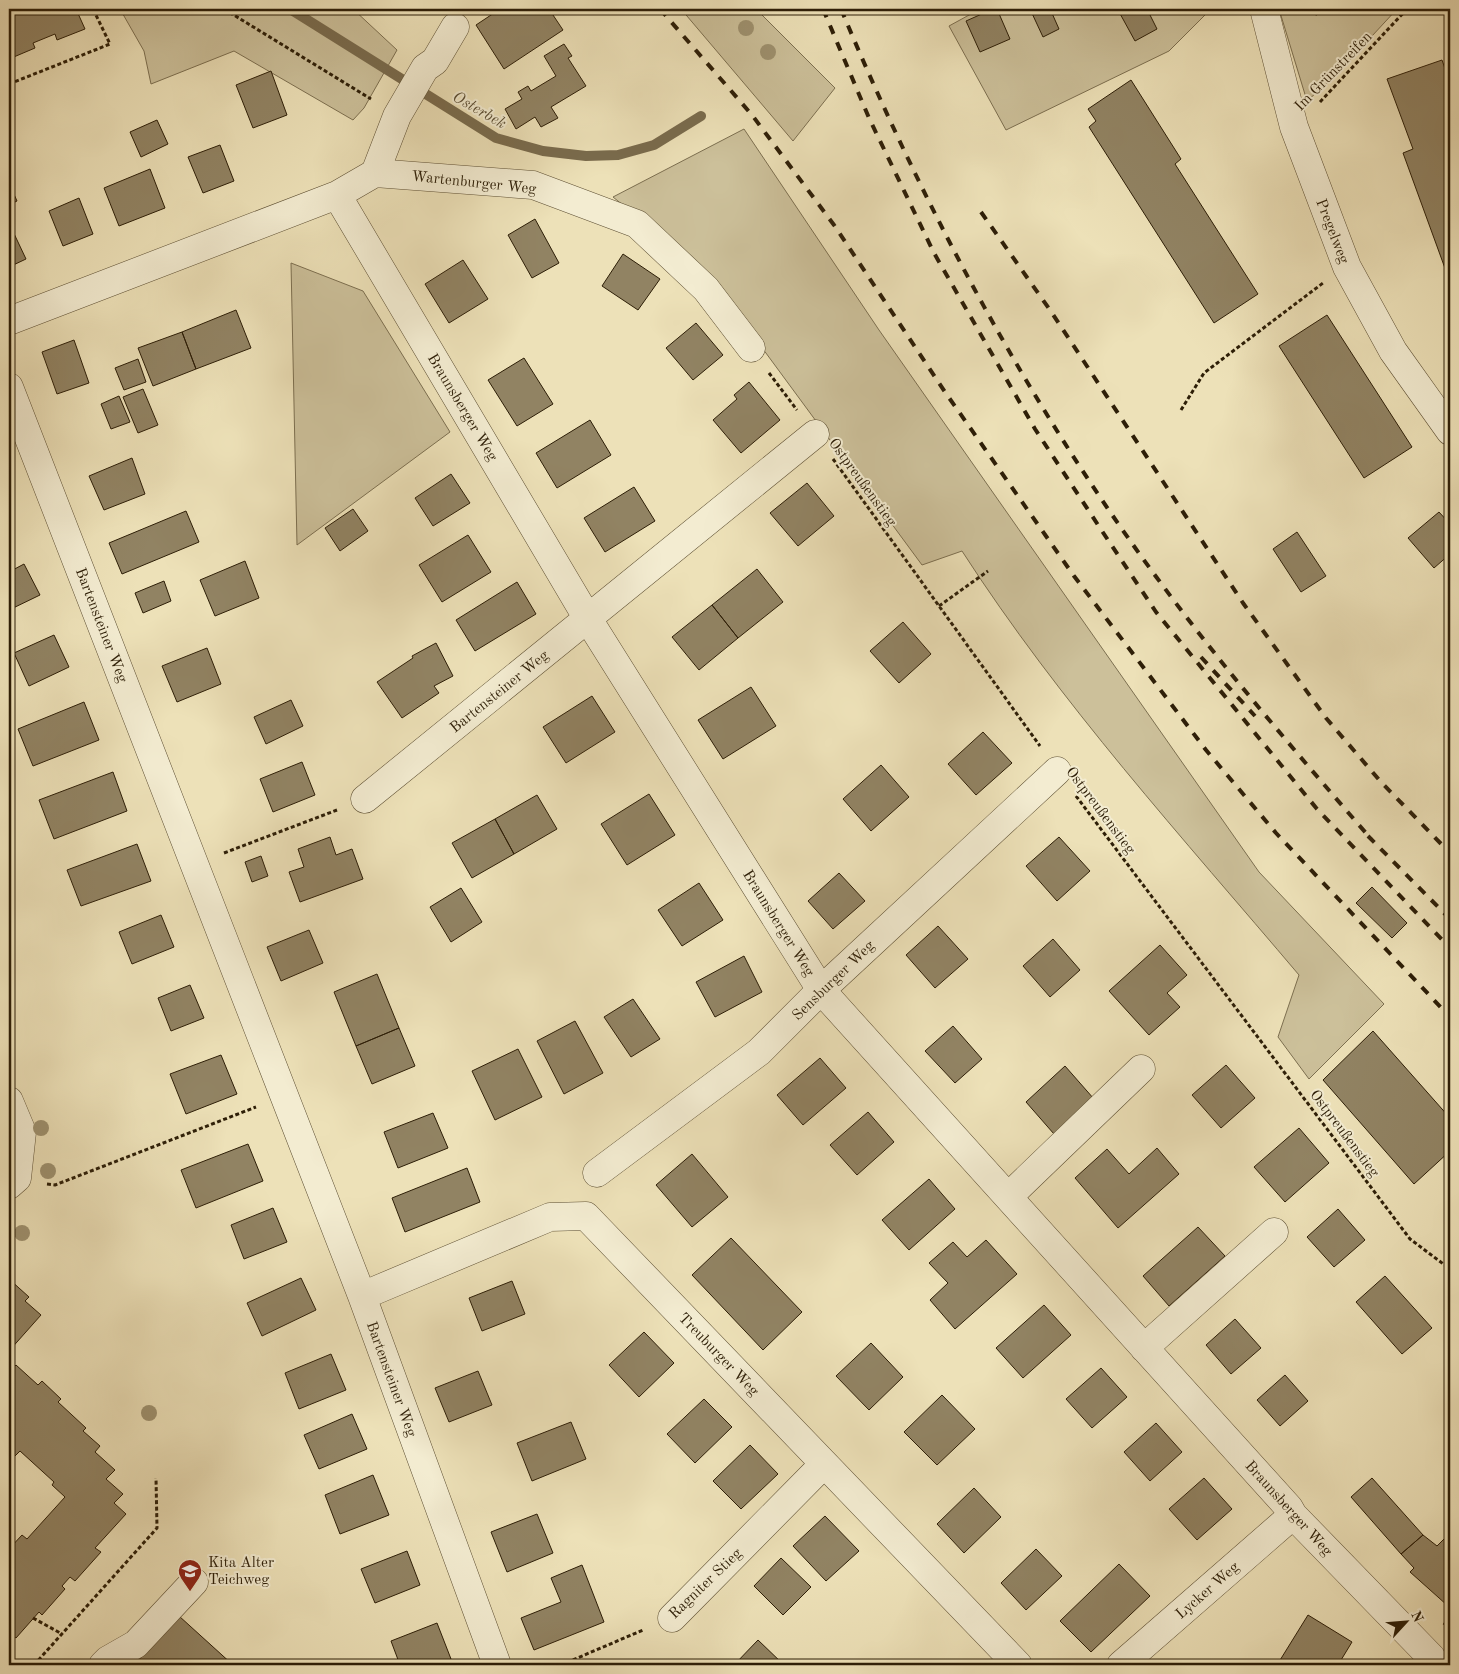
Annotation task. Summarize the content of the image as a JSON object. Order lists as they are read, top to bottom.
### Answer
{
  "streets": {
    "street": [
      "Wartenburger Weg",
      "Pregelweg",
      "Braunsberger Weg",
      "Bartensteiner Weg",
      "Sensburger Weg",
      "Treuburger Weg",
      "Ragniter Stieg",
      "Lycker Weg"
    ],
    "path": ["Im Grünstreifen", "Ostpreußenstieg"]
  },
  "crossings": [
    ["Im Grünstreifen", "Pregelweg"],
    ["Wartenburger Weg", "Ostpreußenstieg"],
    ["Braunsberger Weg", "Bartensteiner Weg"],
    ["Braunsberger Weg", "Sensburger Weg"],
    ["Braunsberger Weg", "Lycker Weg"],
    ["Ostpreußenstieg", "Sensburger Weg"],
    ["Bartensteiner Weg", "Treuburger Weg"],
    ["Treuburger Weg", "Ragniter Stieg"]
  ],
  "water": ["Osterbek"],
  "places": {
    "school or university": ["Kita Alter Teichweg"]
  },
  "north": "top right"
}
